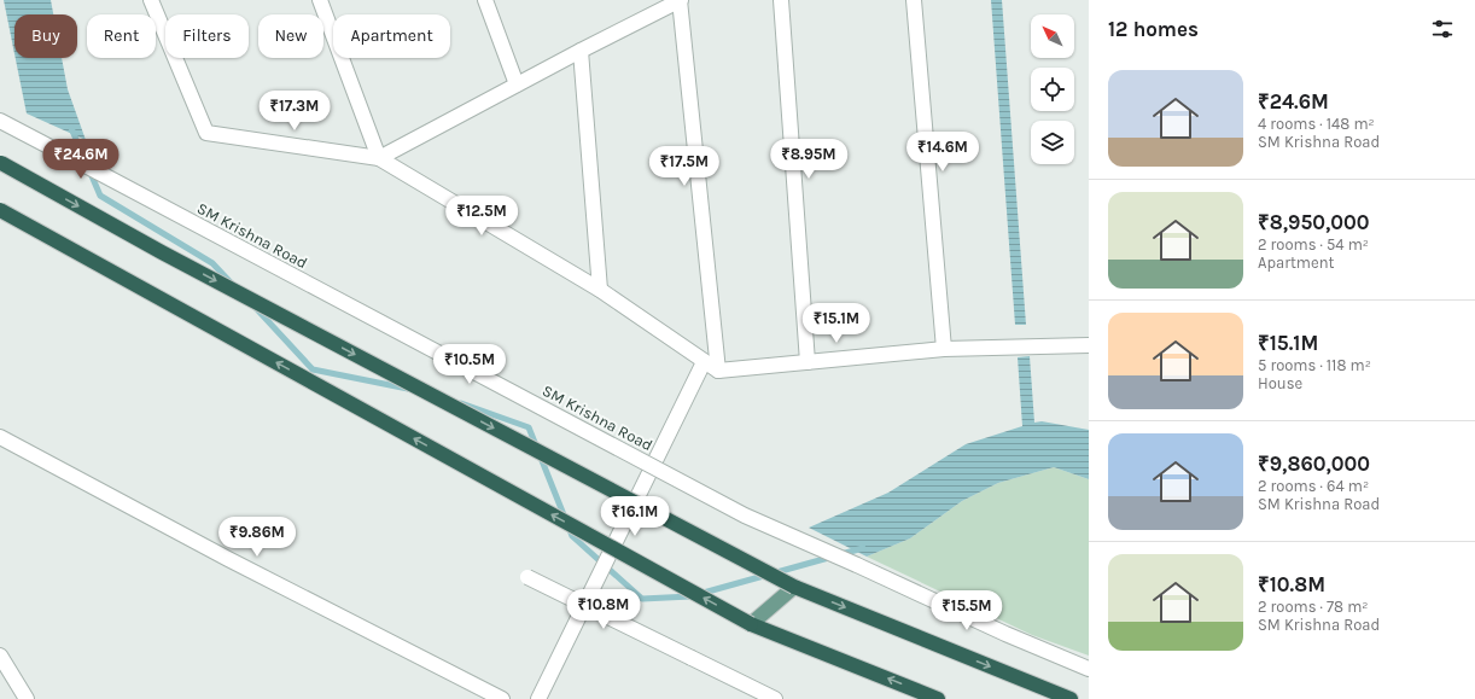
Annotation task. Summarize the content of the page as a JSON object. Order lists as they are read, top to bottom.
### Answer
{
  "streets": {
    "street": ["SM Krishna Road"]
  },
  "north": "top left",
  "page": {
    "heading": "12 homes",
    "chip": [
      "Buy",
      "Rent",
      "Filters",
      "New",
      "Apartment"
    ],
    "list": [
      {
        "name": "₹24.6M",
        "note": "4 rooms · 148 m² · SM Krishna Road"
      },
      {
        "name": "₹8,950,000",
        "note": "2 rooms · 54 m² · Apartment"
      },
      {
        "name": "₹15.1M",
        "note": "5 rooms · 118 m² · House"
      },
      {
        "name": "₹9,860,000",
        "note": "2 rooms · 64 m² · SM Krishna Road"
      },
      {
        "name": "₹10.8M",
        "note": "2 rooms · 78 m² · SM Krishna Road"
      }
    ],
    "price": [
      "₹17.3M",
      "₹14.6M",
      "₹24.6M",
      "₹8.95M",
      "₹17.5M",
      "₹12.5M",
      "₹15.1M",
      "₹10.5M",
      "₹16.1M",
      "₹9.86M",
      "₹10.8M",
      "₹15.5M"
    ]
  }
}
